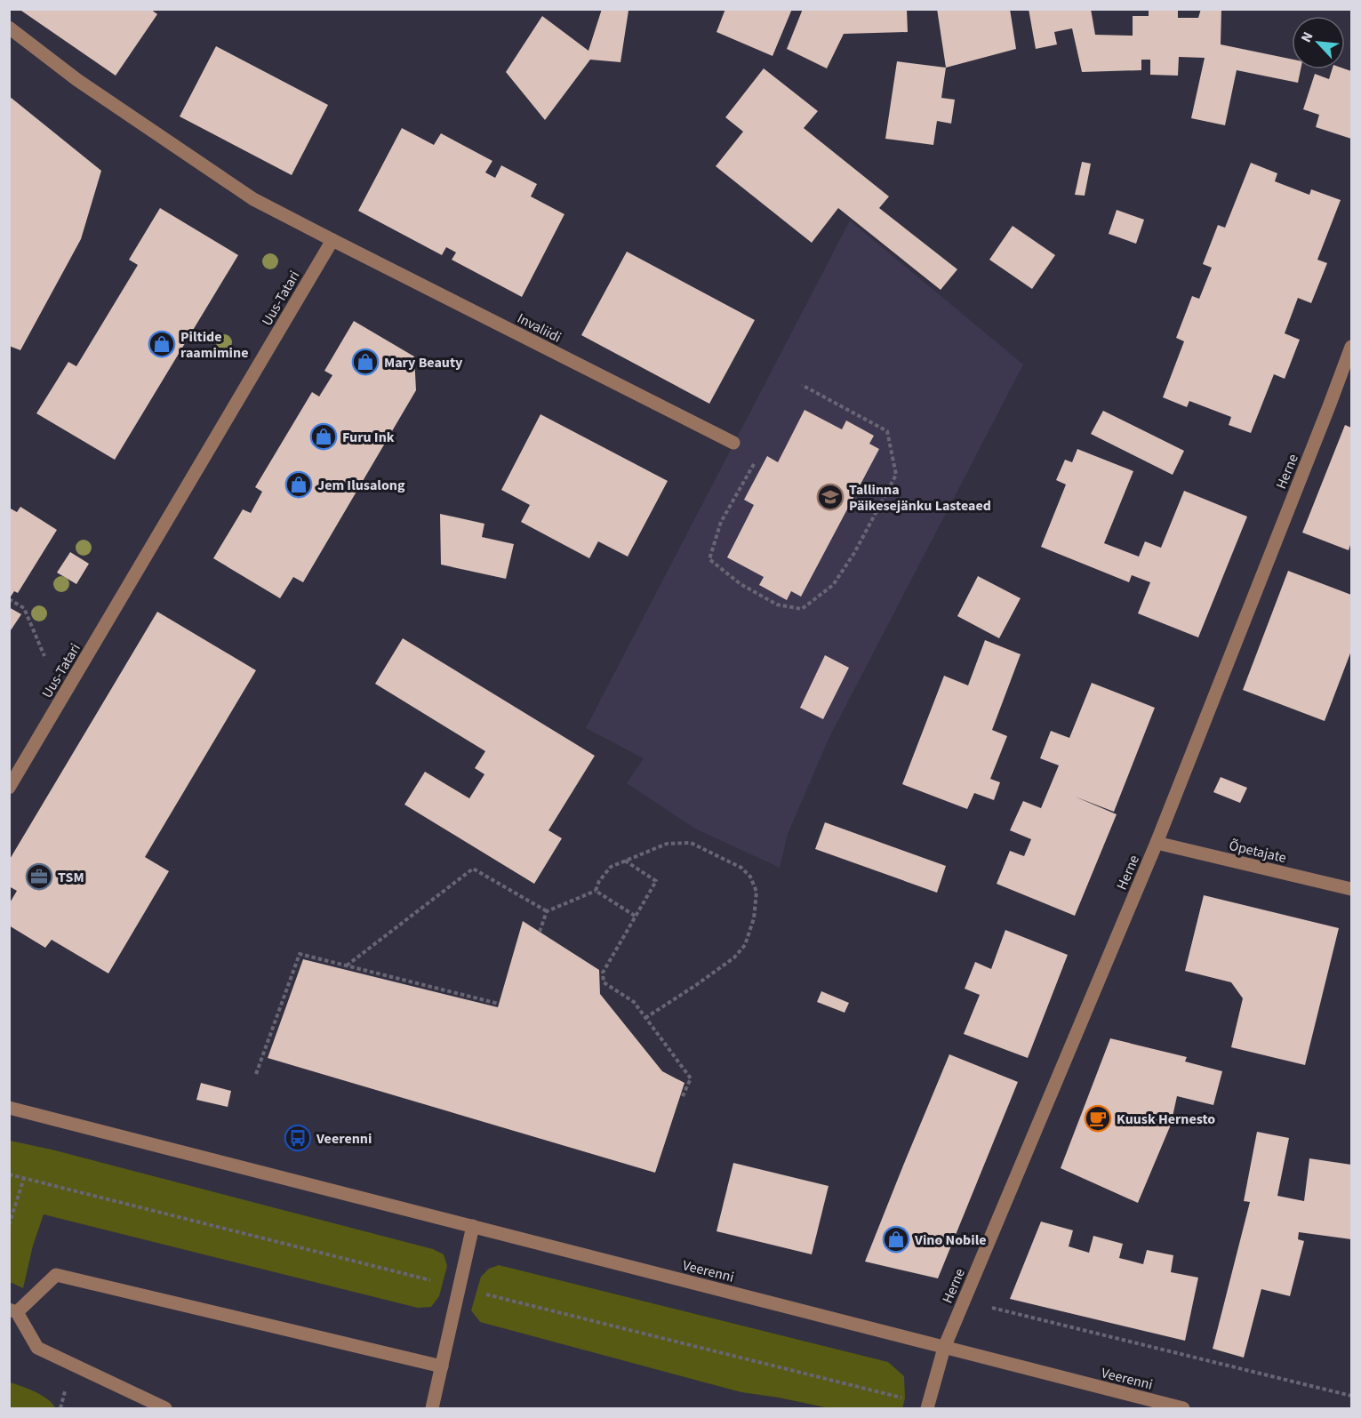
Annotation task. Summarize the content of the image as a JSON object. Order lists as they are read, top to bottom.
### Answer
{
  "streets": {
    "street": [
      "Uus-Tatari",
      "Invaliidi",
      "Herne",
      "Õpetajate",
      "Veerenni"
    ]
  },
  "crossings": [
    ["Uus-Tatari", "Invaliidi"],
    ["Herne", "Õpetajate"],
    ["Herne", "Veerenni"]
  ],
  "places": {
    "shop": [
      "Piltide raamimine",
      "Mary Beauty",
      "Furu Ink",
      "Jem Ilusalong",
      "Vino Nobile"
    ],
    "school or university": ["Tallinna Päikesejänku Lasteaed"],
    "office": ["TSM"],
    "cafe": ["Kuusk Hernesto"],
    "bus stop": ["Veerenni"]
  },
  "north": "top left"
}
